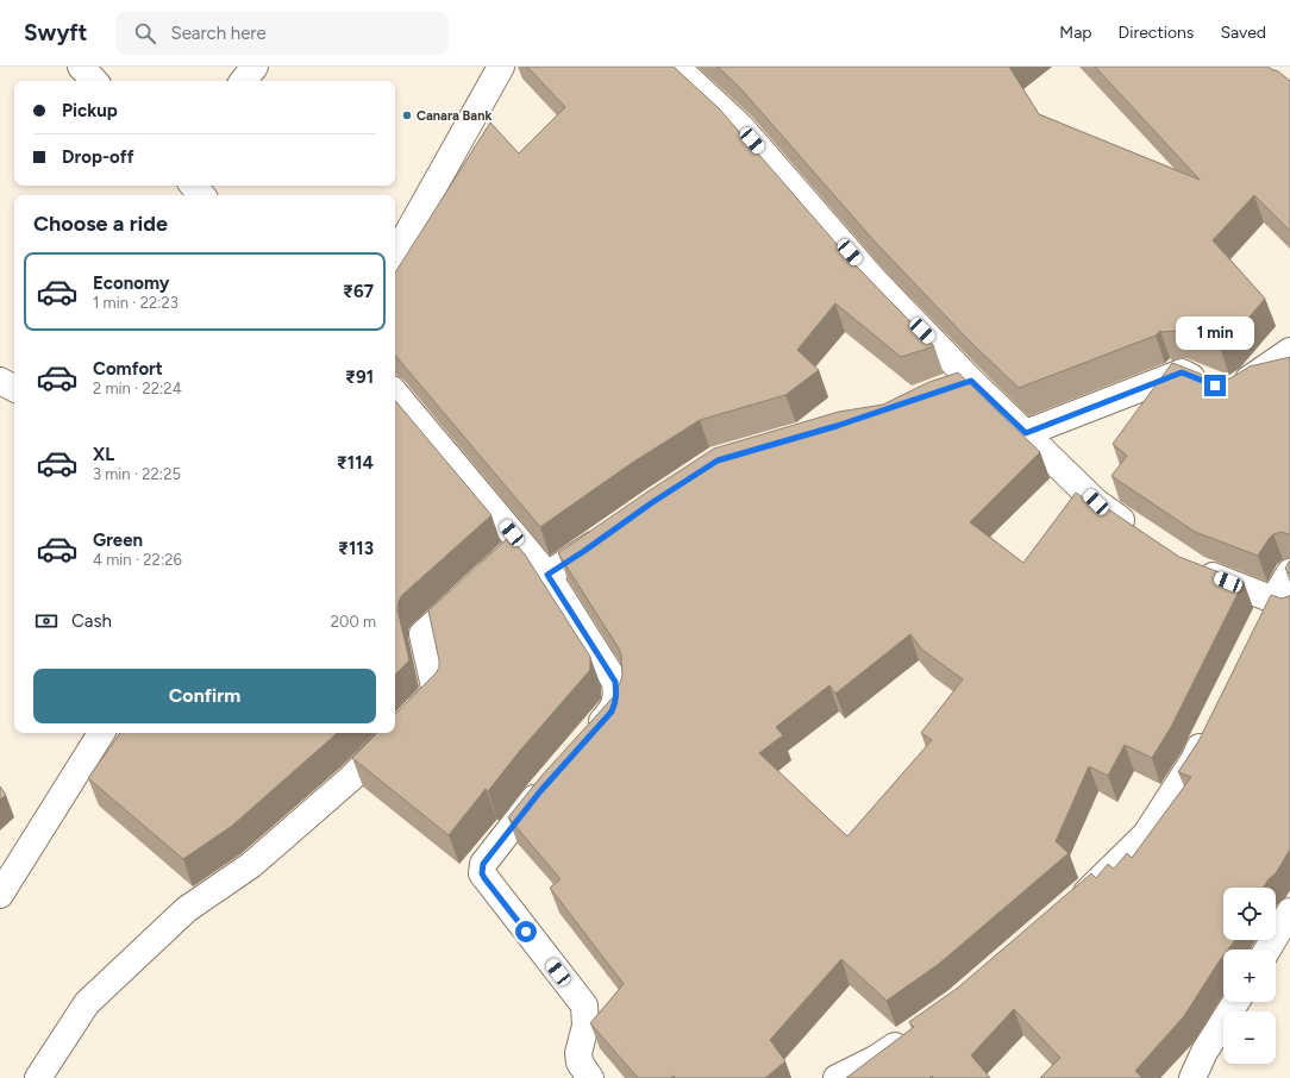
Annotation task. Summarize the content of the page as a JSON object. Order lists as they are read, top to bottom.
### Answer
{
  "places": ["Canara Bank"],
  "page": {
    "header": "Swyft",
    "search": "Search here",
    "nav": ["Map", "Directions", "Saved"],
    "banner": ["Pickup", "Drop-off"],
    "heading": "Choose a ride",
    "list": [
      {
        "name": "Economy",
        "note": "1 min · 22:23",
        "value": "₹67"
      },
      {
        "name": "Comfort",
        "note": "2 min · 22:24",
        "value": "₹91"
      },
      {
        "name": "XL",
        "note": "3 min · 22:25",
        "value": "₹114"
      },
      {
        "name": "Green",
        "note": "4 min · 22:26",
        "value": "₹113"
      }
    ],
    "bubble": "1 min",
    "pay": ["Cash", "200 m"],
    "buttons": "Confirm",
    "map_buttons": ["+", "−"]
  }
}
